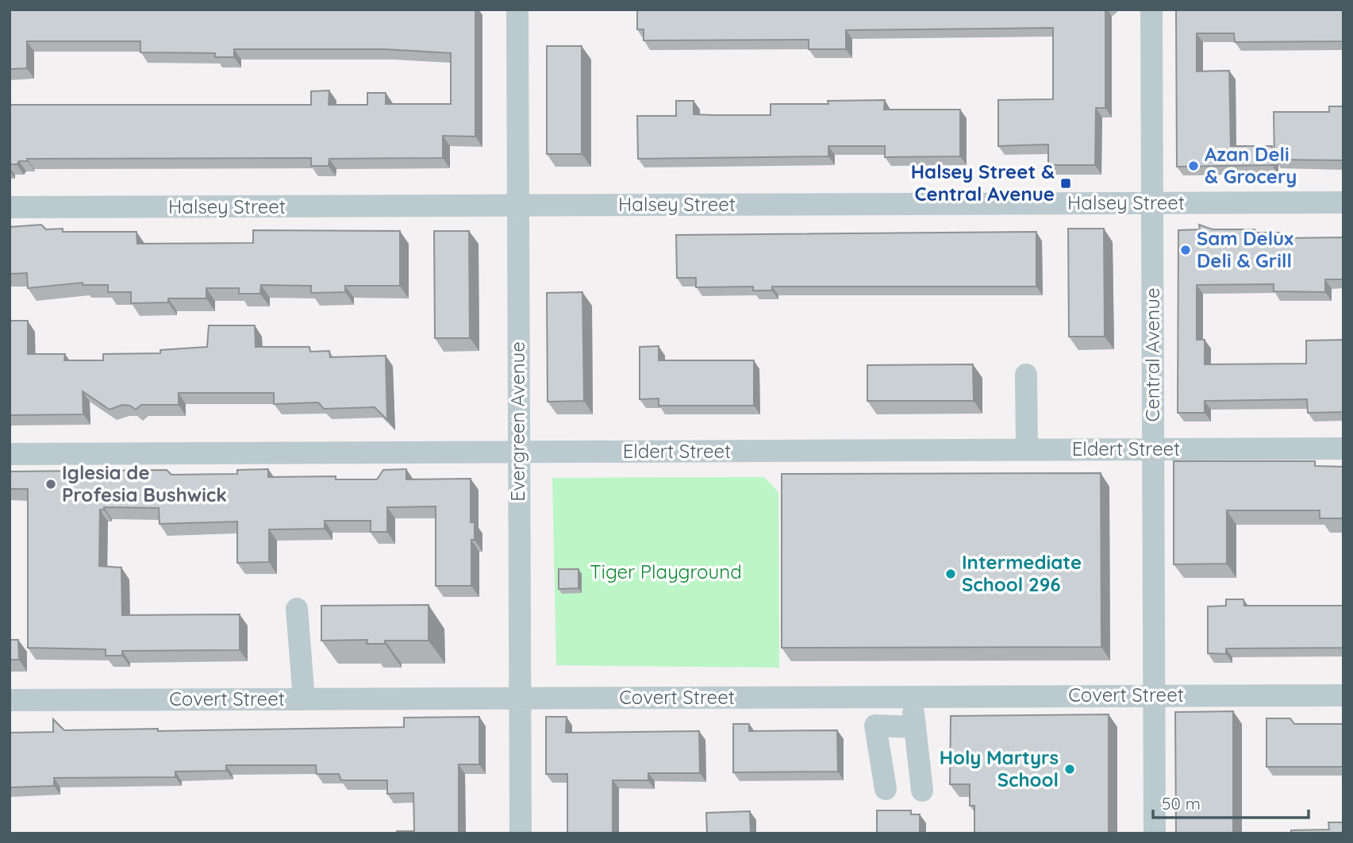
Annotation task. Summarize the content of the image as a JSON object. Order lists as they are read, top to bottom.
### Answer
{
  "streets": {
    "street": [
      "Halsey Street",
      "Central Avenue",
      "Evergreen Avenue",
      "Eldert Street",
      "Covert Street"
    ]
  },
  "crossings": [
    ["Halsey Street", "Central Avenue"],
    ["Halsey Street", "Evergreen Avenue"],
    ["Central Avenue", "Eldert Street"],
    ["Central Avenue", "Covert Street"],
    ["Evergreen Avenue", "Eldert Street"],
    ["Evergreen Avenue", "Covert Street"]
  ],
  "parks": ["Tiger Playground"],
  "places": {
    "other": [
      "Azan Deli & Grocery",
      "Sam Delux Deli & Grill",
      "Iglesia de Profesia Bushwick",
      "Intermediate School 296",
      "Holy Martyrs School"
    ],
    "transit": ["Halsey Street & Central Avenue"]
  },
  "scale_bar": "50 m"
}
